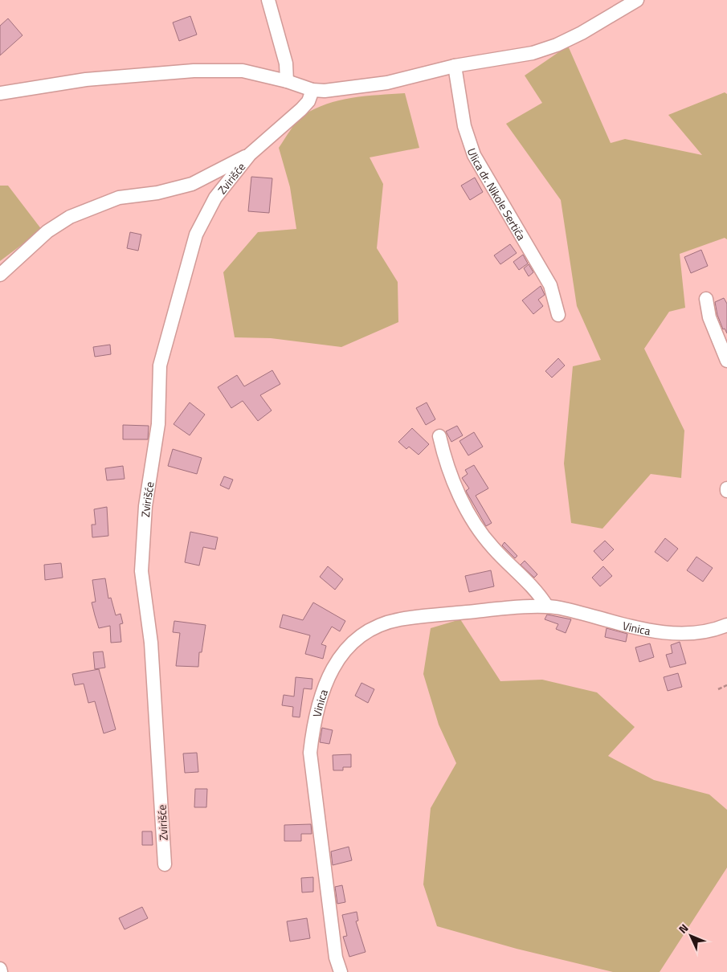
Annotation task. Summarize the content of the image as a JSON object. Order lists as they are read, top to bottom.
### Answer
{
  "streets": {
    "street": ["Zvirišće", "Ulica dr. Nikole Sertića", "Vinica"]
  },
  "north": "top left"
}
